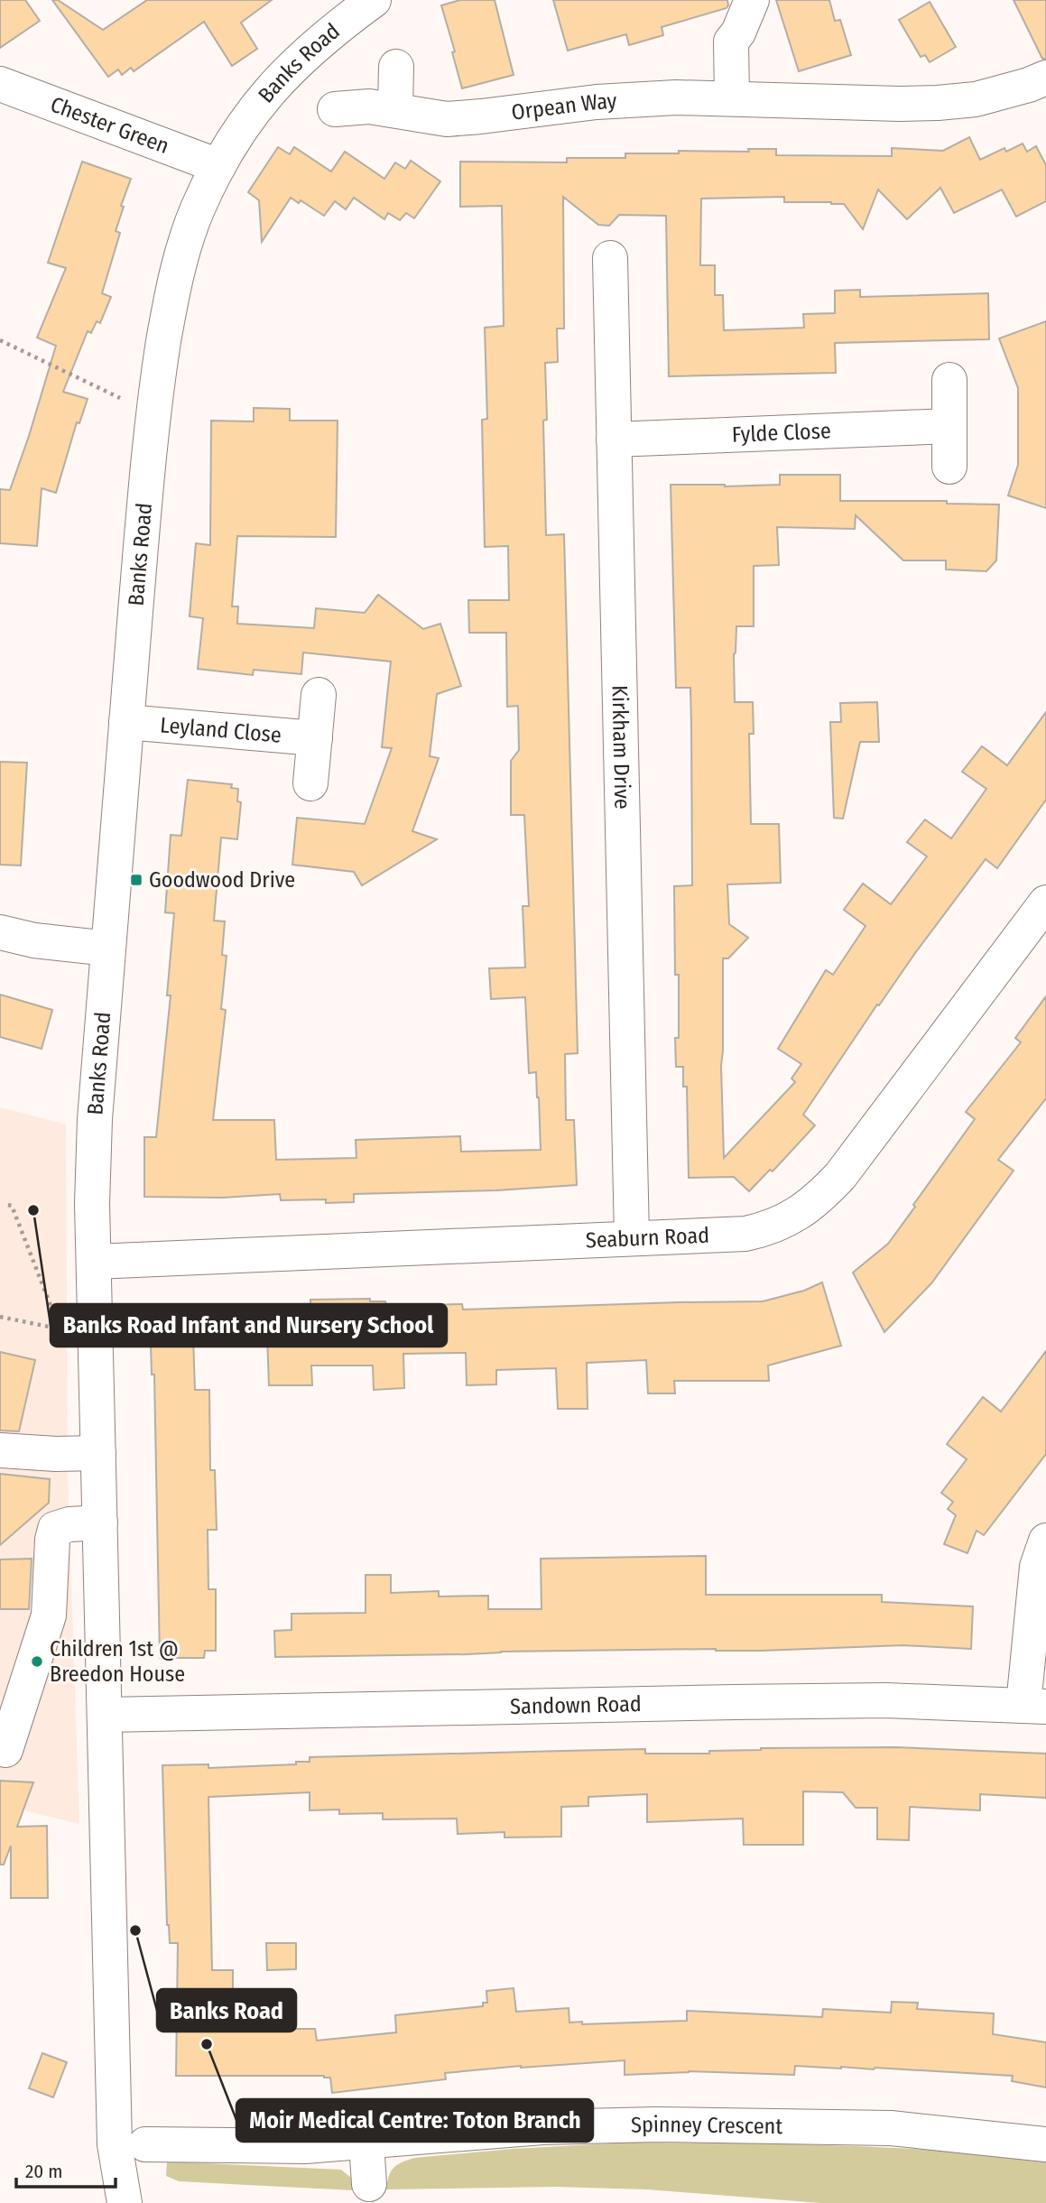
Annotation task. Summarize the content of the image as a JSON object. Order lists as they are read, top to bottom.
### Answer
{
  "streets": {
    "street": [
      "Banks Road",
      "Orpean Way",
      "Chester Green",
      "Fylde Close",
      "Leyland Close",
      "Kirkham Drive",
      "Seaburn Road",
      "Sandown Road",
      "Spinney Crescent"
    ]
  },
  "crossings": [
    ["Banks Road", "Chester Green"],
    ["Banks Road", "Leyland Close"],
    ["Banks Road", "Seaburn Road"],
    ["Banks Road", "Sandown Road"],
    ["Fylde Close", "Kirkham Drive"],
    ["Kirkham Drive", "Seaburn Road"]
  ],
  "places": {
    "transit": ["Goodwood Drive"],
    "other": [
      "Banks Road Infant and Nursery School",
      "Children 1st @ Breedon House",
      "Banks Road",
      "Moir Medical Centre: Toton Branch"
    ]
  },
  "scale_bar": "20 m"
}
